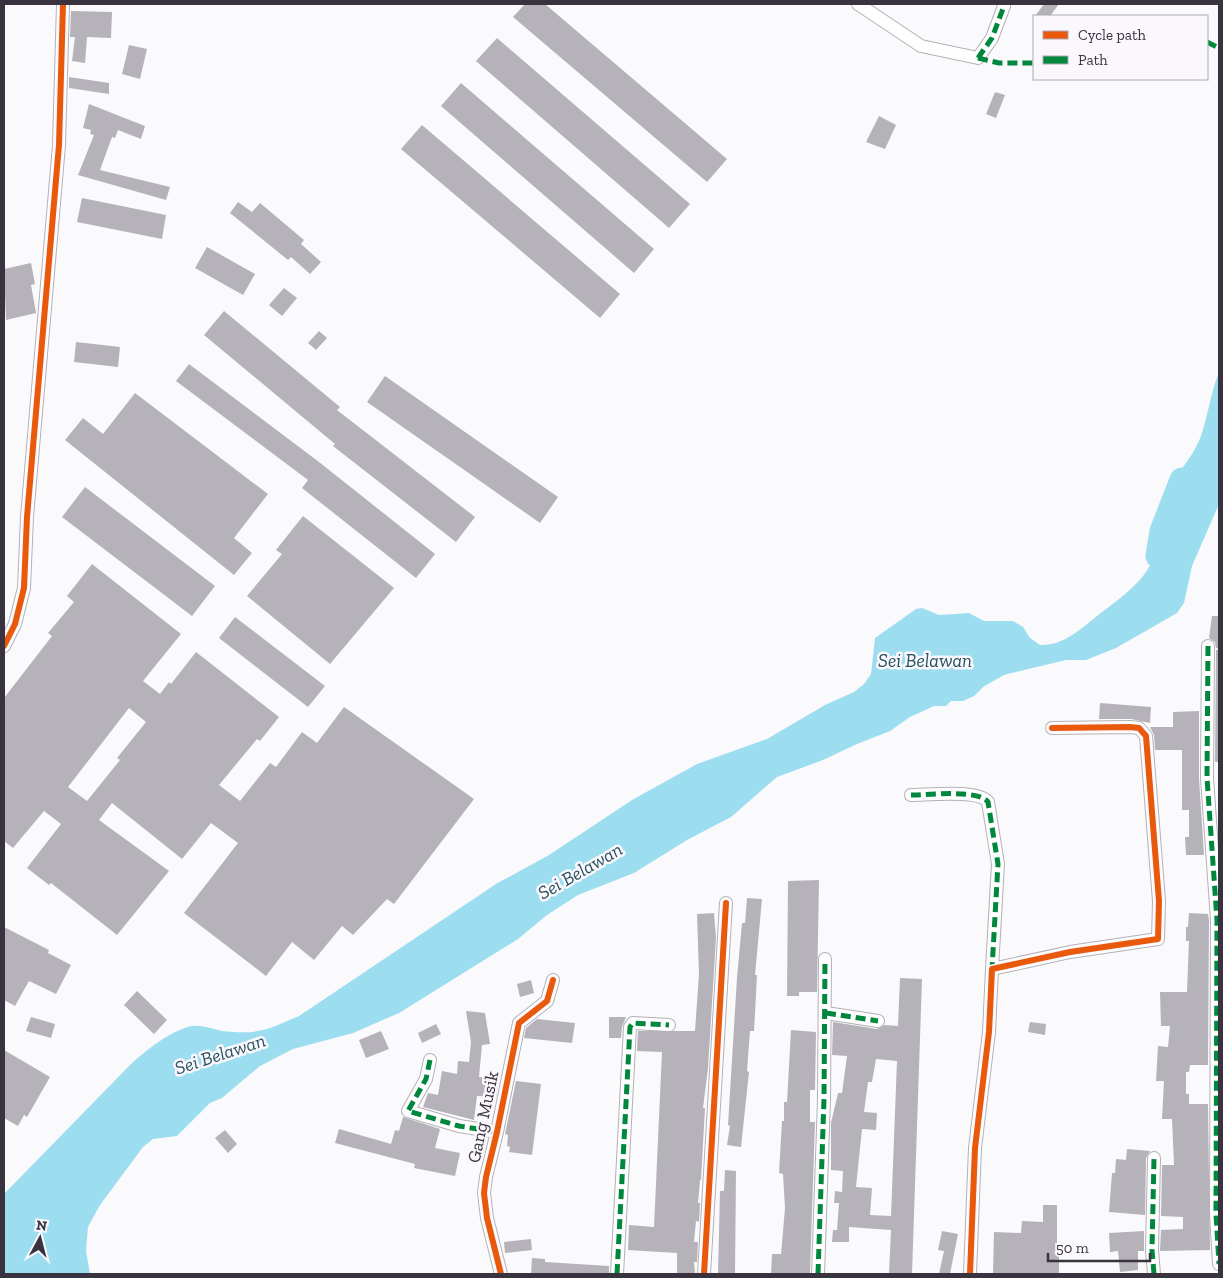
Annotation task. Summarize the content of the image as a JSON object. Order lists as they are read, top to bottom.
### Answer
{
  "streets": {
    "street": ["Gang Musik"]
  },
  "water": ["Sei Belawan"],
  "legend": ["Cycle path", "Path"],
  "scale_bar": "50 m",
  "north": "top"
}
